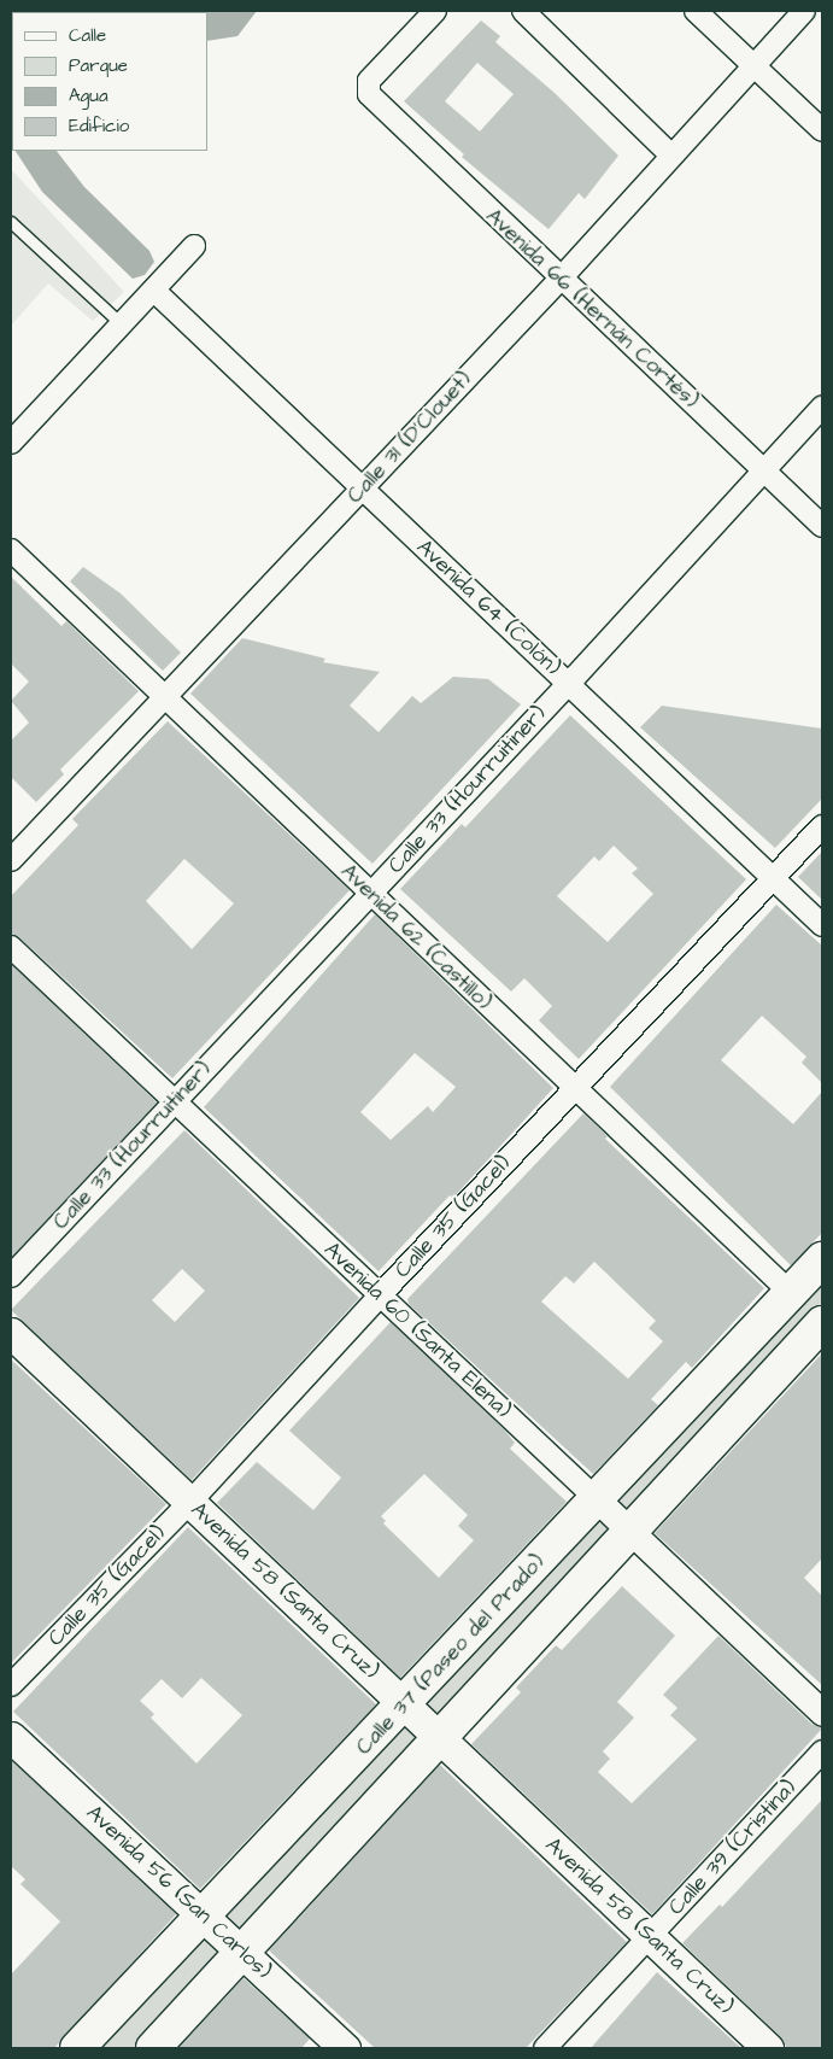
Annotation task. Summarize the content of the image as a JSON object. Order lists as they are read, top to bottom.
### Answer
{
  "streets": {
    "main road": [
      "Avenida 62 (Castillo)",
      "Avenida 58 (Santa Cruz)",
      "Calle 37 (Paseo del Prado)",
      "Avenida 56 (San Carlos)"
    ],
    "street": [
      "Avenida 66 (Hernán Cortés)",
      "Calle 31 (D'Clouet)",
      "Avenida 64 (Colón)",
      "Calle 33 (Hourruitiner)",
      "Calle 35 (Gacel)",
      "Avenida 60 (Santa Elena)",
      "Calle 39 (Cristina)"
    ]
  },
  "crossings": [
    ["Avenida 66 (Hernán Cortés)", "Calle 31 (D'Clouet)"],
    ["Avenida 66 (Hernán Cortés)", "Calle 33 (Hourruitiner)"],
    ["Calle 31 (D'Clouet)", "Avenida 64 (Colón)"],
    ["Calle 31 (D'Clouet)", "Avenida 62 (Castillo)"],
    ["Avenida 64 (Colón)", "Calle 33 (Hourruitiner)"],
    ["Avenida 64 (Colón)", "Calle 35 (Gacel)"],
    ["Calle 33 (Hourruitiner)", "Avenida 62 (Castillo)"],
    ["Calle 33 (Hourruitiner)", "Avenida 60 (Santa Elena)"],
    ["Avenida 62 (Castillo)", "Calle 35 (Gacel)"],
    ["Avenida 62 (Castillo)", "Calle 37 (Paseo del Prado)"],
    ["Calle 35 (Gacel)", "Avenida 60 (Santa Elena)"],
    ["Calle 35 (Gacel)", "Avenida 58 (Santa Cruz)"],
    ["Avenida 60 (Santa Elena)", "Calle 37 (Paseo del Prado)"],
    ["Avenida 58 (Santa Cruz)", "Calle 37 (Paseo del Prado)"],
    ["Avenida 58 (Santa Cruz)", "Calle 39 (Cristina)"],
    ["Calle 37 (Paseo del Prado)", "Avenida 56 (San Carlos)"]
  ],
  "legend": [
    "Calle",
    "Parque",
    "Agua",
    "Edificio"
  ]
}
